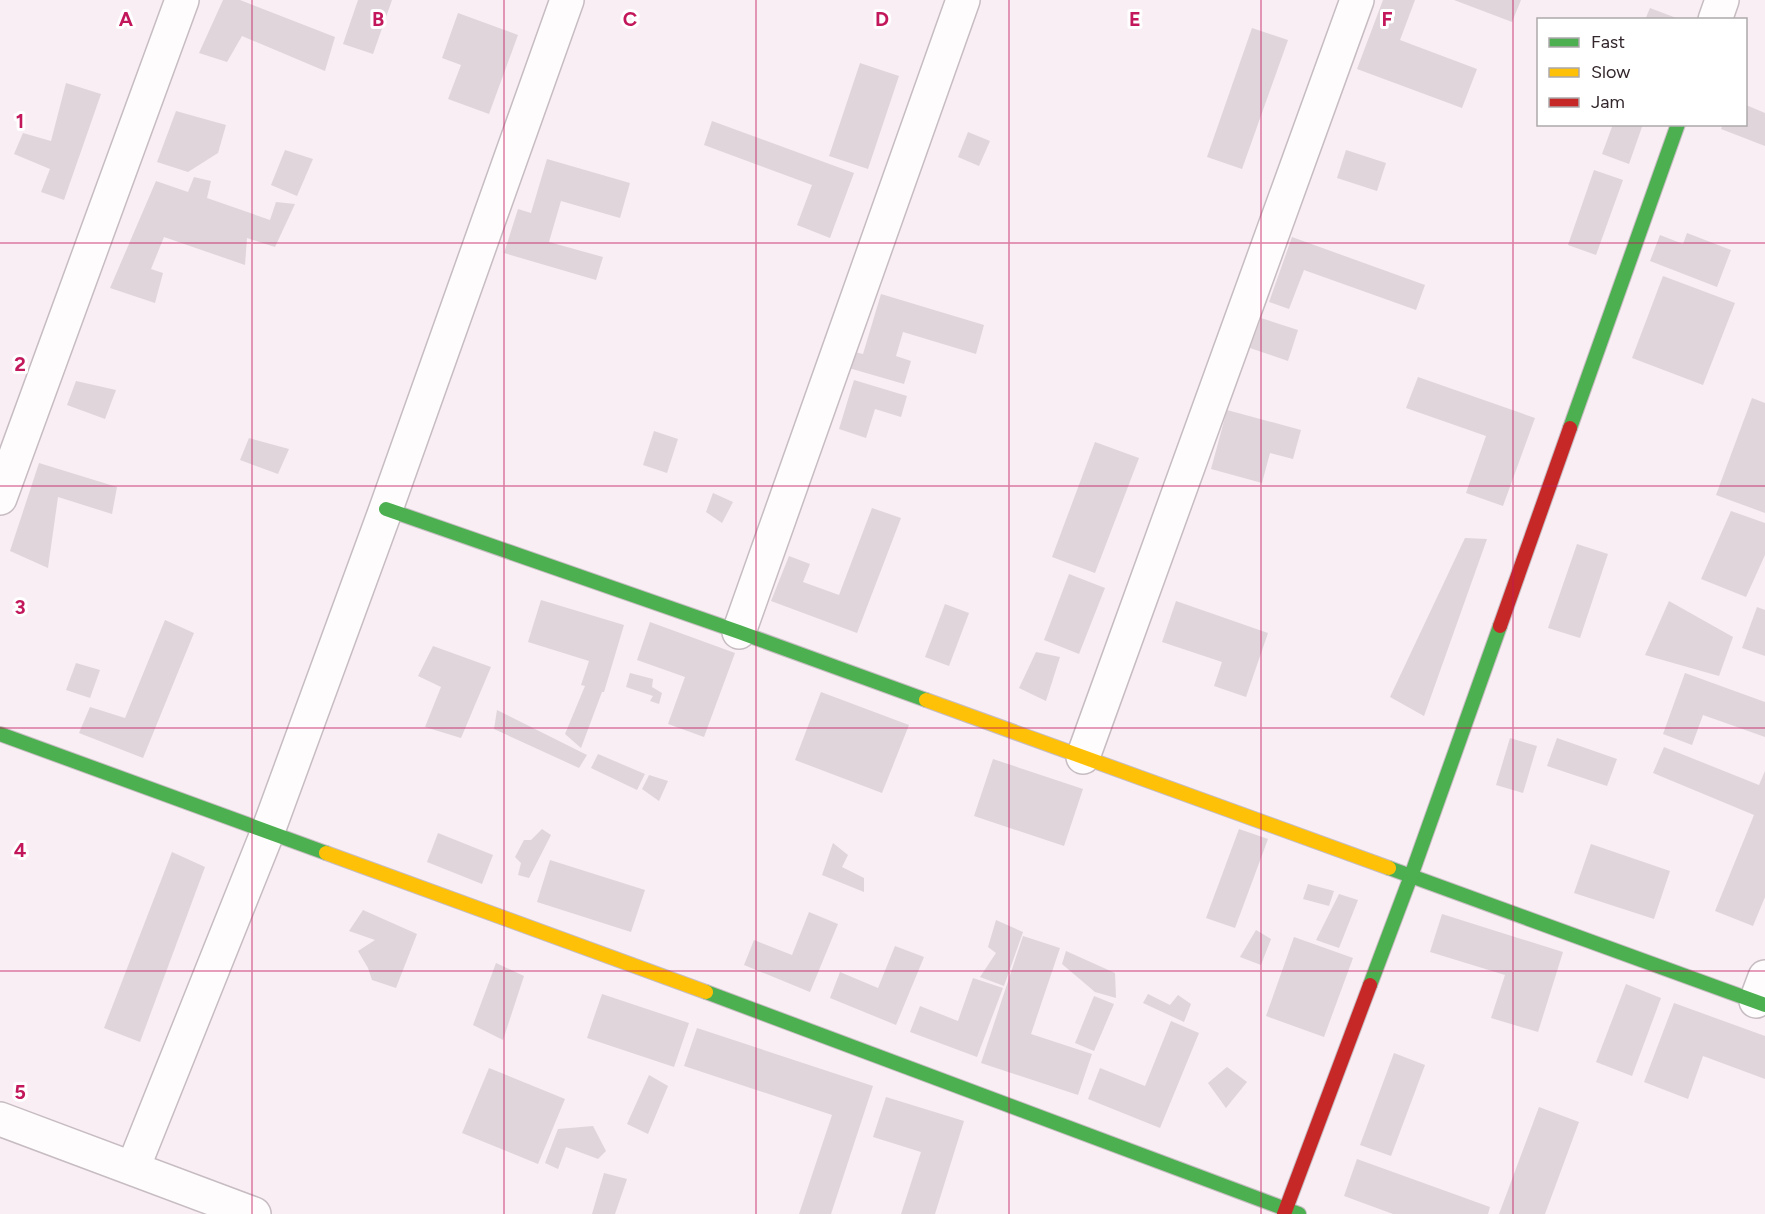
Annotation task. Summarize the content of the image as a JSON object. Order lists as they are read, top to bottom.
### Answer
{
  "legend": ["Fast", "Slow", "Jam"],
  "grid": {
    "columns": [
      "A",
      "B",
      "C",
      "D",
      "E",
      "F"
    ],
    "rows": [
      "1",
      "2",
      "3",
      "4",
      "5"
    ]
  }
}
